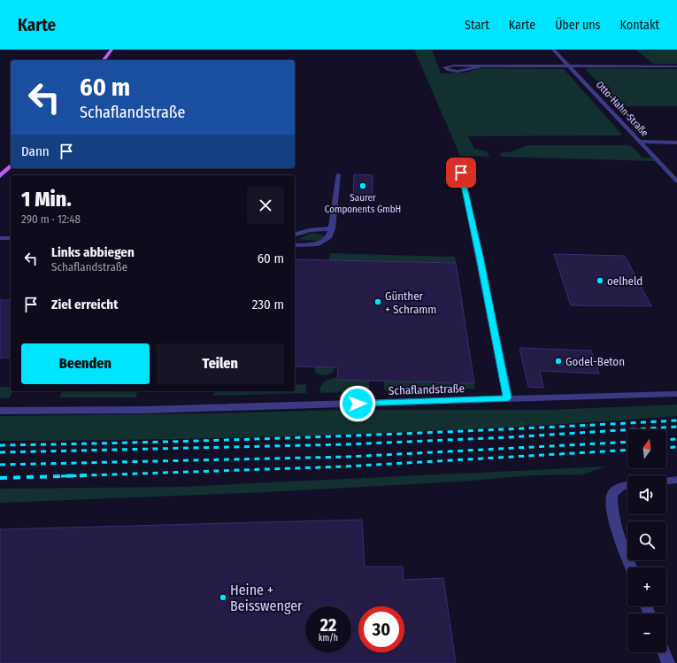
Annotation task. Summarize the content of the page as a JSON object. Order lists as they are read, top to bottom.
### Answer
{
  "streets": {
    "street": ["Otto-Hahn-Straße", "Schaflandstraße"]
  },
  "places": [
    "Saurer Components GmbH",
    "oelheld",
    "Günther + Schramm",
    "Godel-Beton",
    "Heine + Beisswenger"
  ],
  "north": "top",
  "page": {
    "header": "Karte",
    "nav": [
      "Start",
      "Karte",
      "Über uns",
      "Kontakt"
    ],
    "turn": ["60 m", "Schaflandstraße"],
    "then": "Dann",
    "heading": ["1 Min.", "290 m · 12:48"],
    "list": [
      {
        "name": "Links abbiegen",
        "note": "Schaflandstraße",
        "value": "60 m"
      },
      {
        "name": "Ziel erreicht",
        "value": "230 m"
      }
    ],
    "buttons": ["Beenden", "Teilen"],
    "map_buttons": ["+", "−"],
    "speed": "22 km/h",
    "limit": "30"
  }
}
